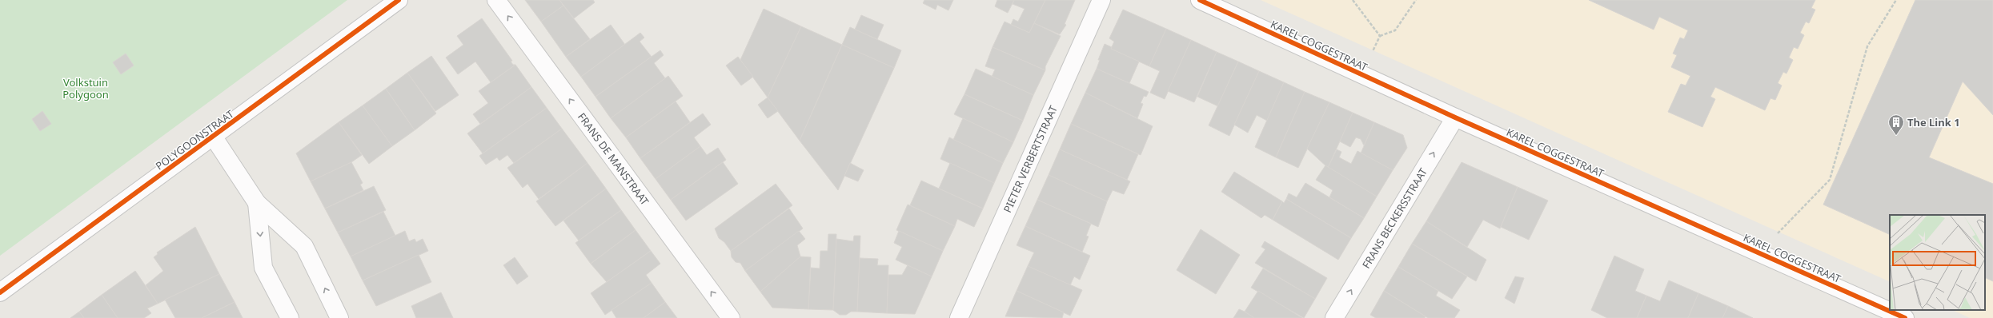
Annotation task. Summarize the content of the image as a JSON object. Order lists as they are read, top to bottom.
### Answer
{
  "streets": {
    "street": [
      "KAREL COGGESTRAAT",
      "POLYGOONSTRAAT",
      "FRANS DE MANSTRAAT",
      "PIETER VERBERTSTRAAT",
      "FRANS BECKERSSTRAAT"
    ]
  },
  "crossings": [
    ["KAREL COGGESTRAAT", "FRANS BECKERSSTRAAT"]
  ],
  "one_way": ["FRANS DE MANSTRAAT", "FRANS BECKERSSTRAAT"],
  "parks": ["Volkstuin Polygoon"],
  "places": {
    "building": ["The Link 1"]
  }
}
